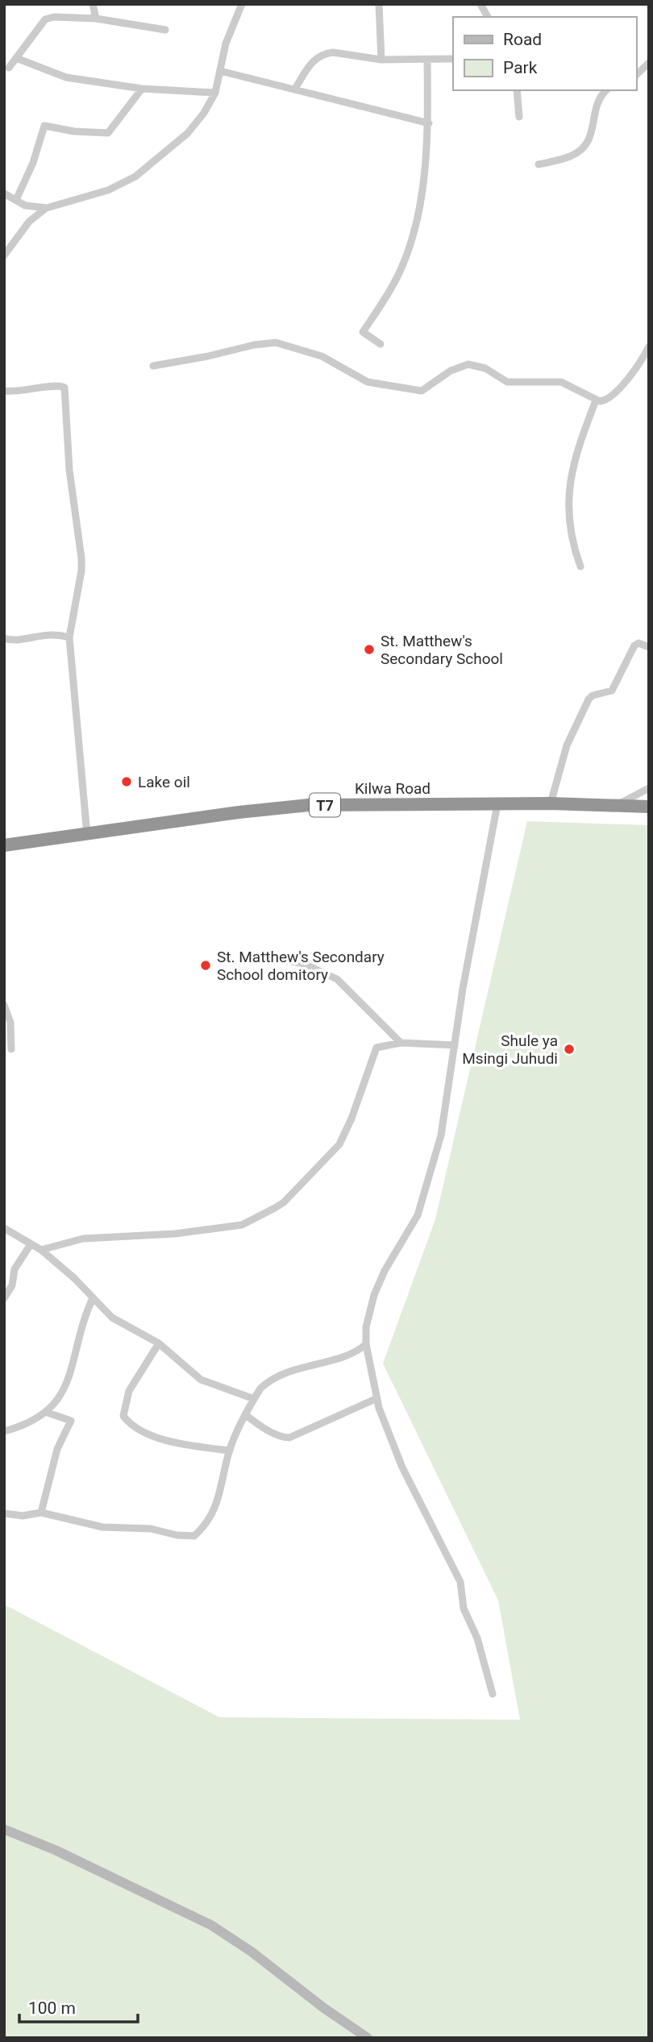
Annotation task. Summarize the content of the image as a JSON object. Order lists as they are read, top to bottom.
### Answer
{
  "streets": {
    "highway": ["Kilwa Road", "T7"]
  },
  "places": [
    "St. Matthew's Secondary School",
    "Lake oil",
    "St. Matthew's Secondary School domitory",
    "Shule ya Msingi Juhudi"
  ],
  "legend": ["Road", "Park"],
  "scale_bar": "100 m"
}
